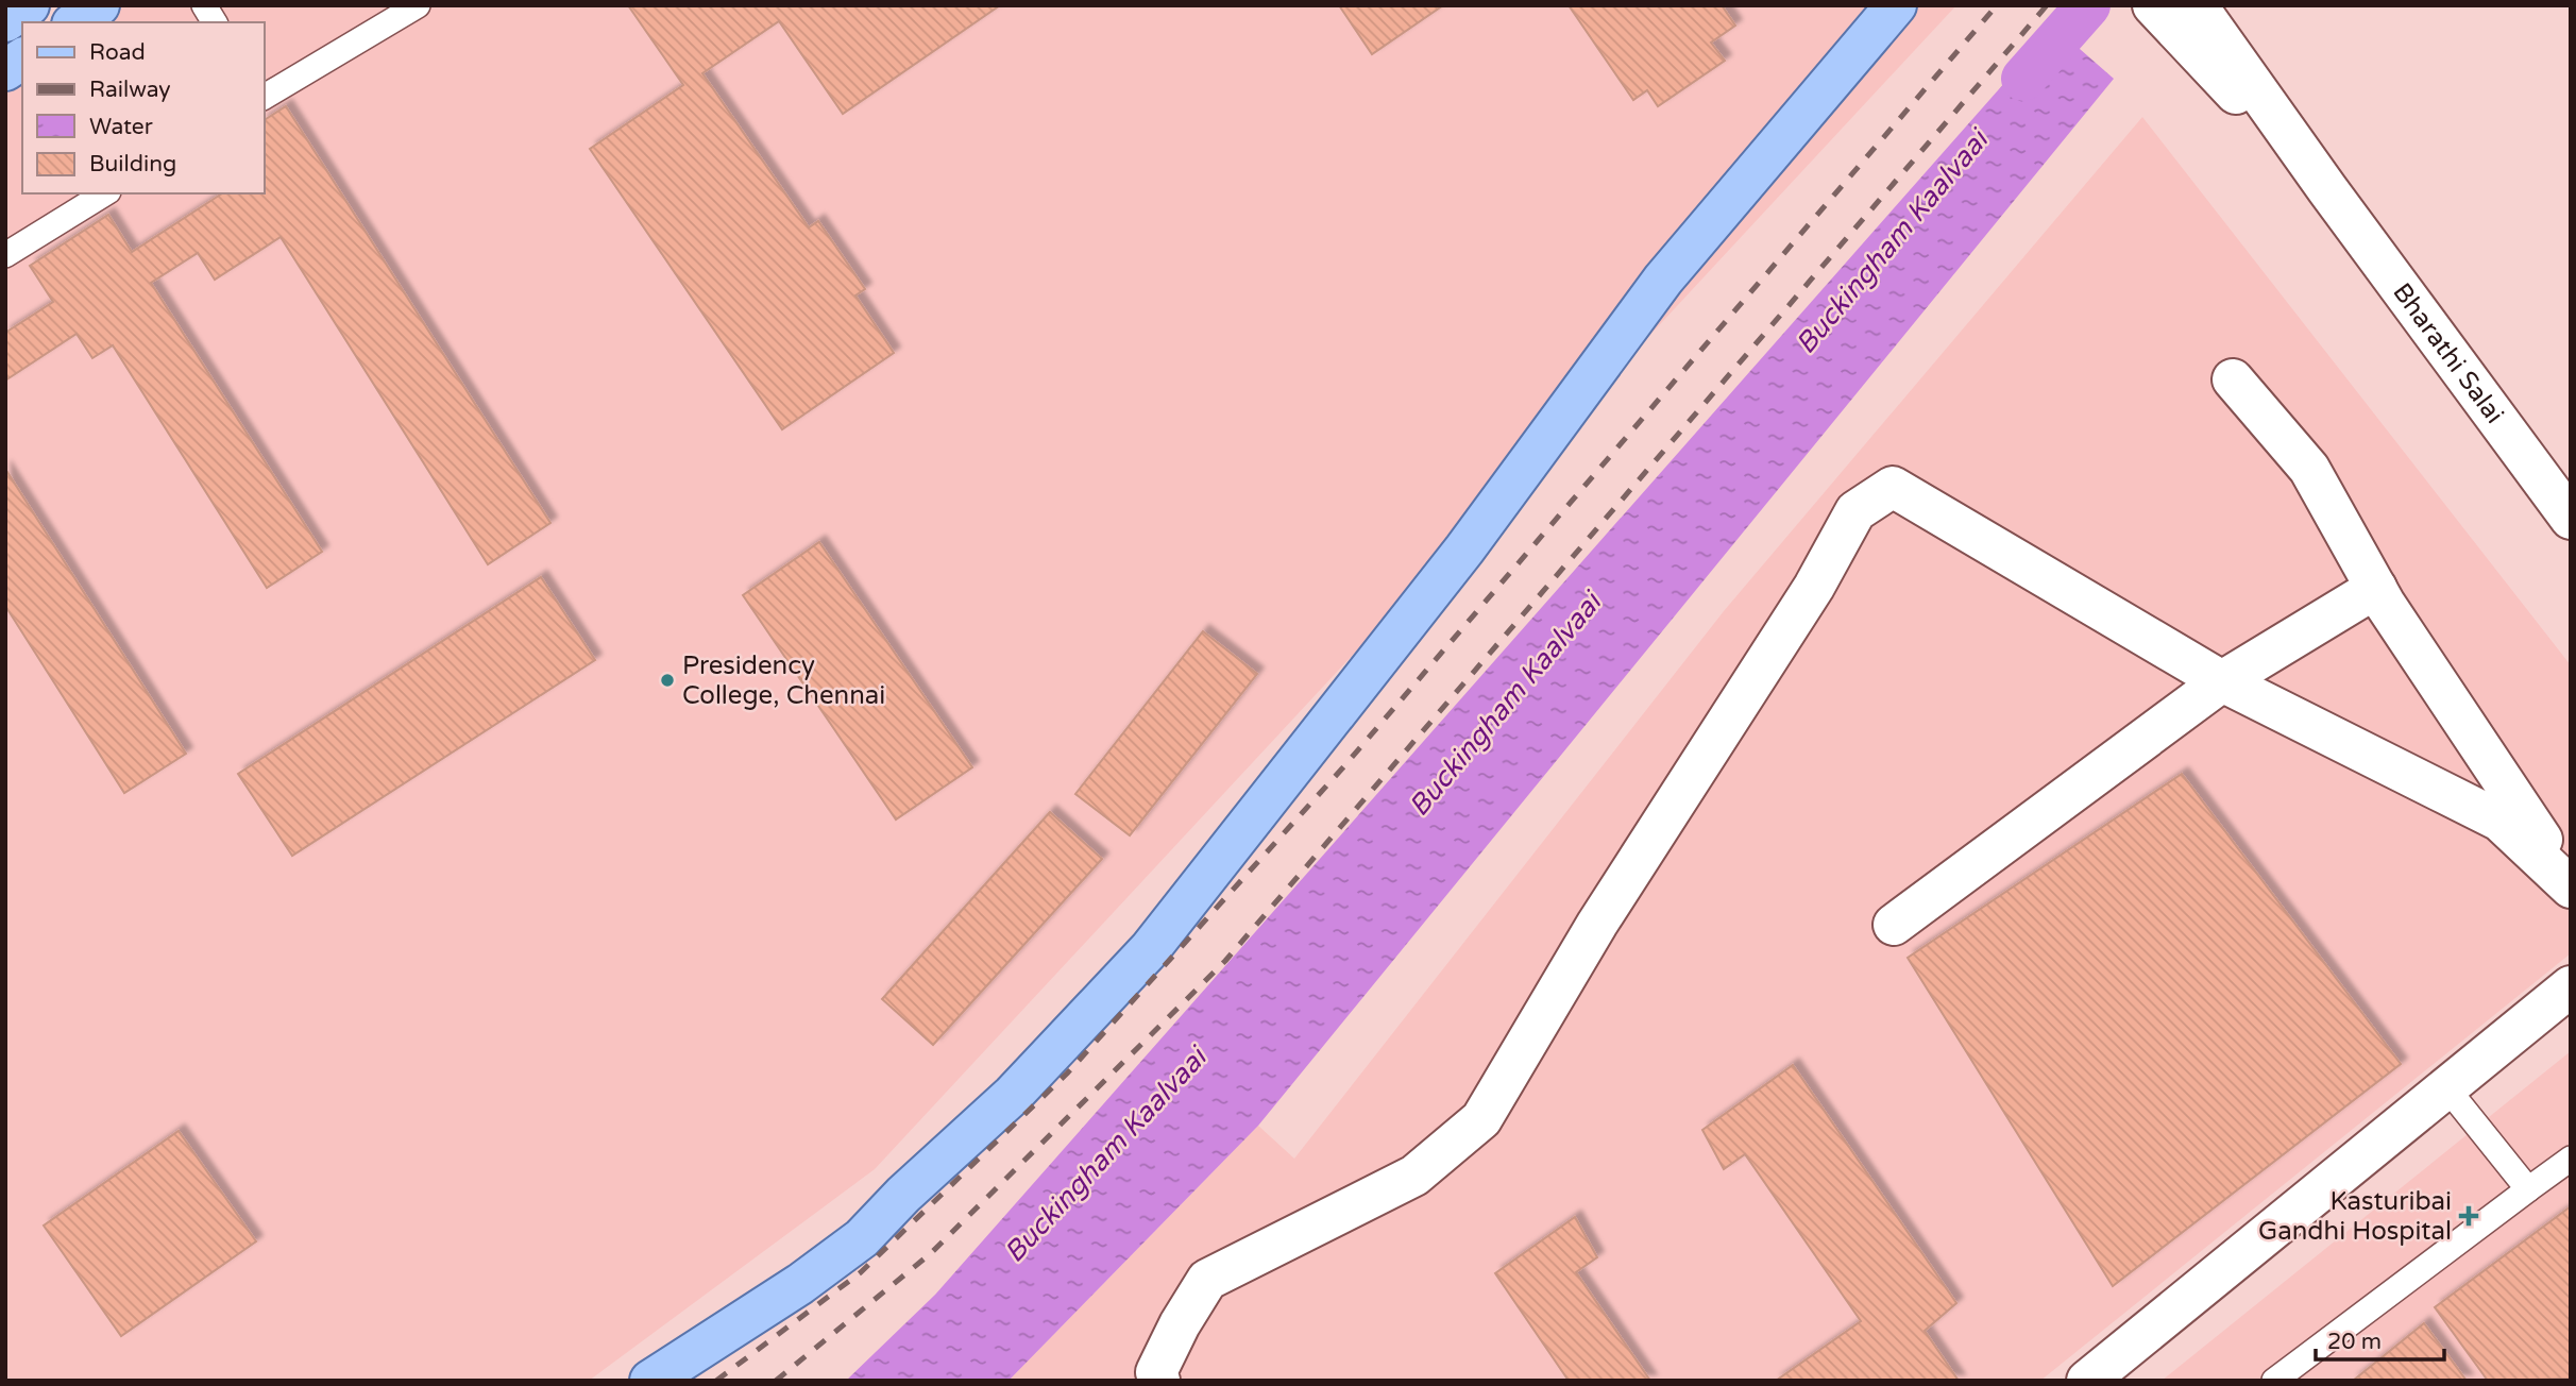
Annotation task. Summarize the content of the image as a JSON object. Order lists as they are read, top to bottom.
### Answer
{
  "streets": {
    "street": ["Bharathi Salai"]
  },
  "water": ["Buckingham Kaalvaai"],
  "places": {
    "other": ["Presidency College, Chennai"],
    "health": ["Kasturibai Gandhi Hospital"]
  },
  "legend": [
    "Road",
    "Railway",
    "Water",
    "Building"
  ],
  "scale_bar": "20 m"
}
